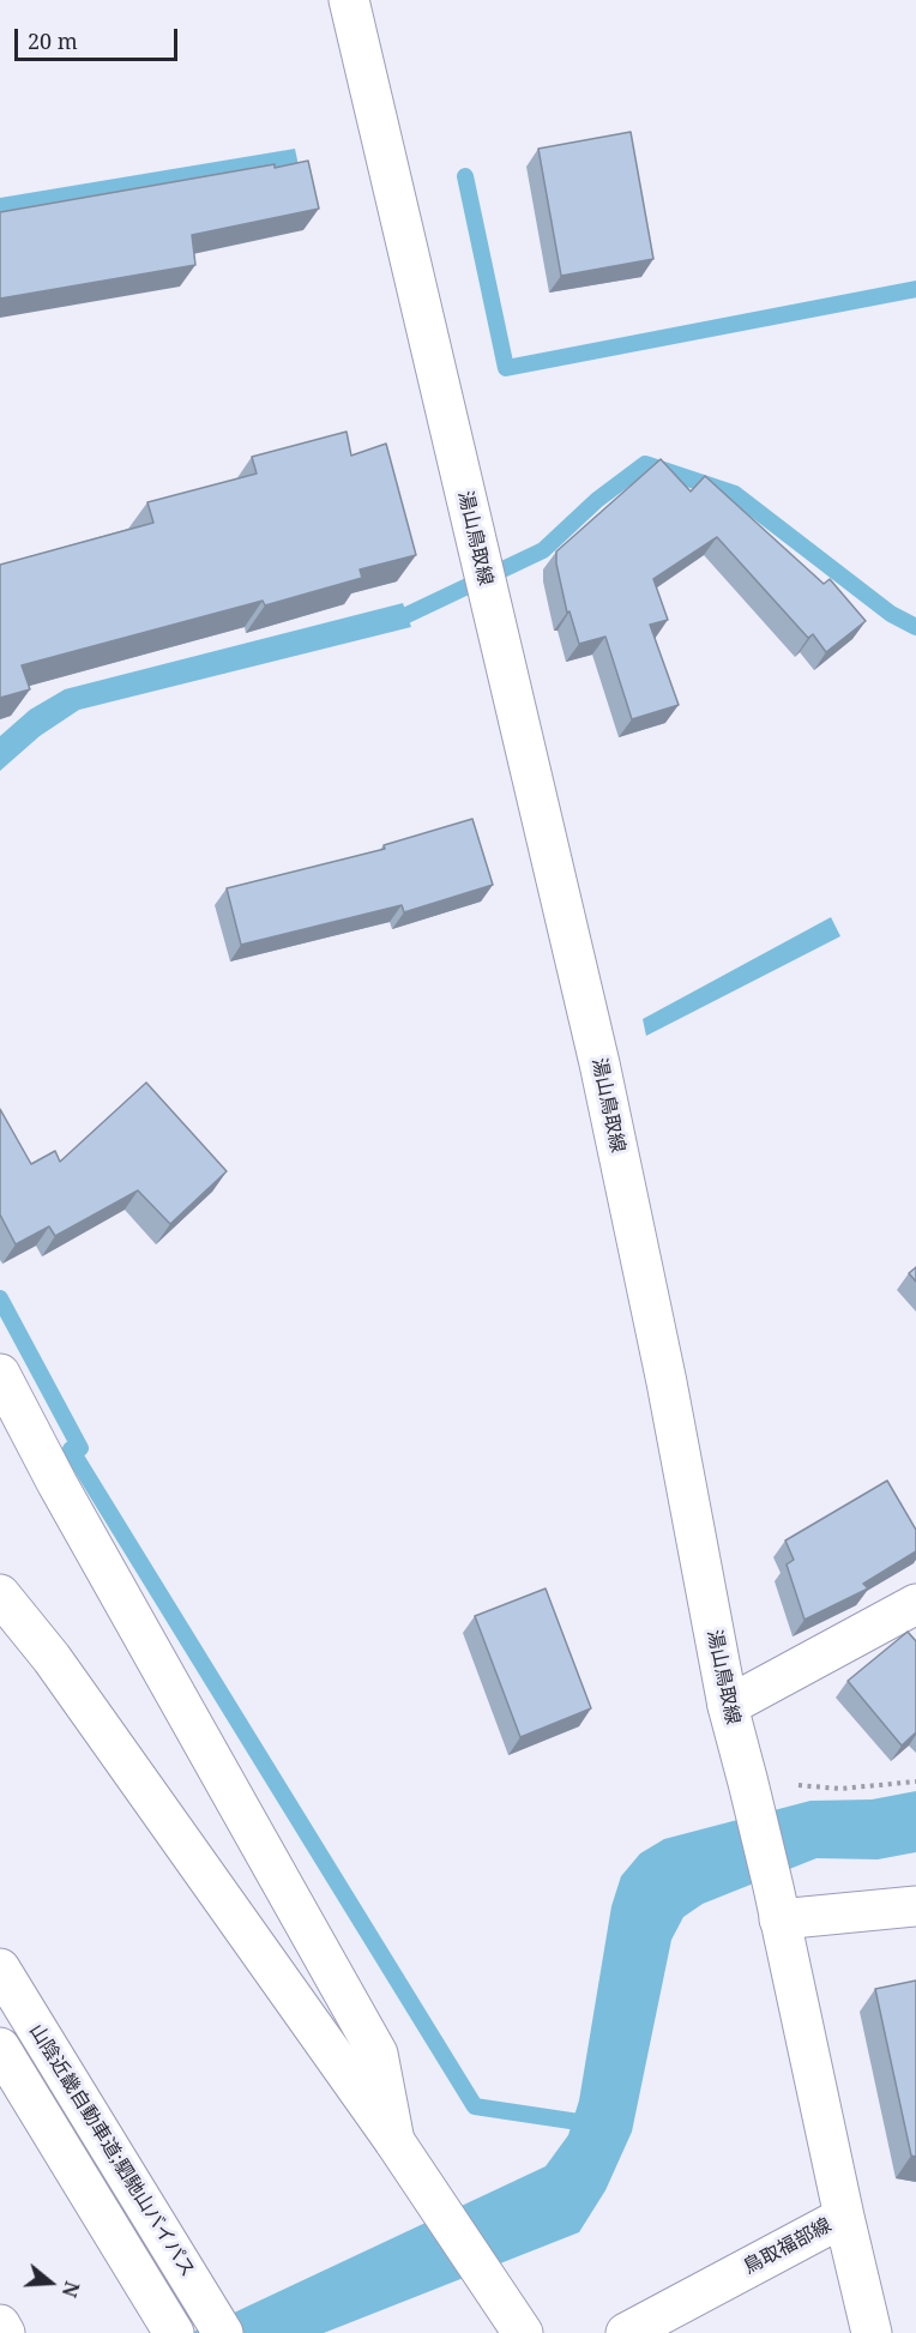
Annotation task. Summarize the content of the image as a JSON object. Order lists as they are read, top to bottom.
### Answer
{
  "streets": {
    "main road": ["湯山鳥取線", "山陰近畿自動車道;駟馳山バイパス", "鳥取福部線"]
  },
  "crossings": [
    ["湯山鳥取線", "鳥取福部線"]
  ],
  "scale_bar": "20 m",
  "north": "right"
}
